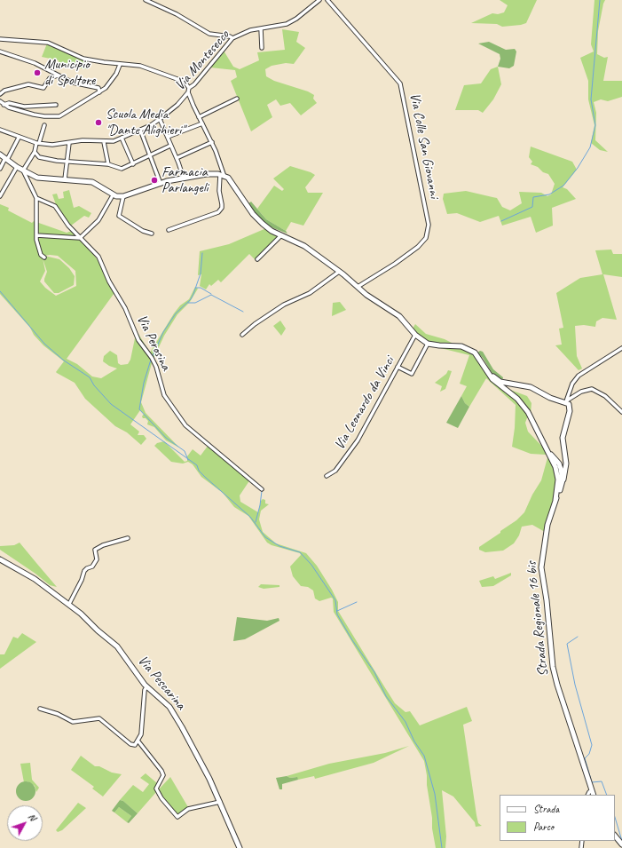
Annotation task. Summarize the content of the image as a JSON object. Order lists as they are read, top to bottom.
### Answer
{
  "streets": {
    "main road": ["Strada Regionale 16 bis", "Via Pescarina"],
    "street": [
      "Via Montesecco",
      "Via Colle San Giovanni",
      "Via Perosina",
      "Via Leonardo da Vinci"
    ]
  },
  "crossings": [
    ["Via Colle San Giovanni", "Strada Regionale 16 bis"],
    ["Via Leonardo da Vinci", "Strada Regionale 16 bis"]
  ],
  "places": ["Municipio di Spoltore", "Scuola Media \"Dante Alighieri\"", "Farmacia Parlangeli"],
  "legend": ["Strada", "Parco"],
  "north": "top right"
}
